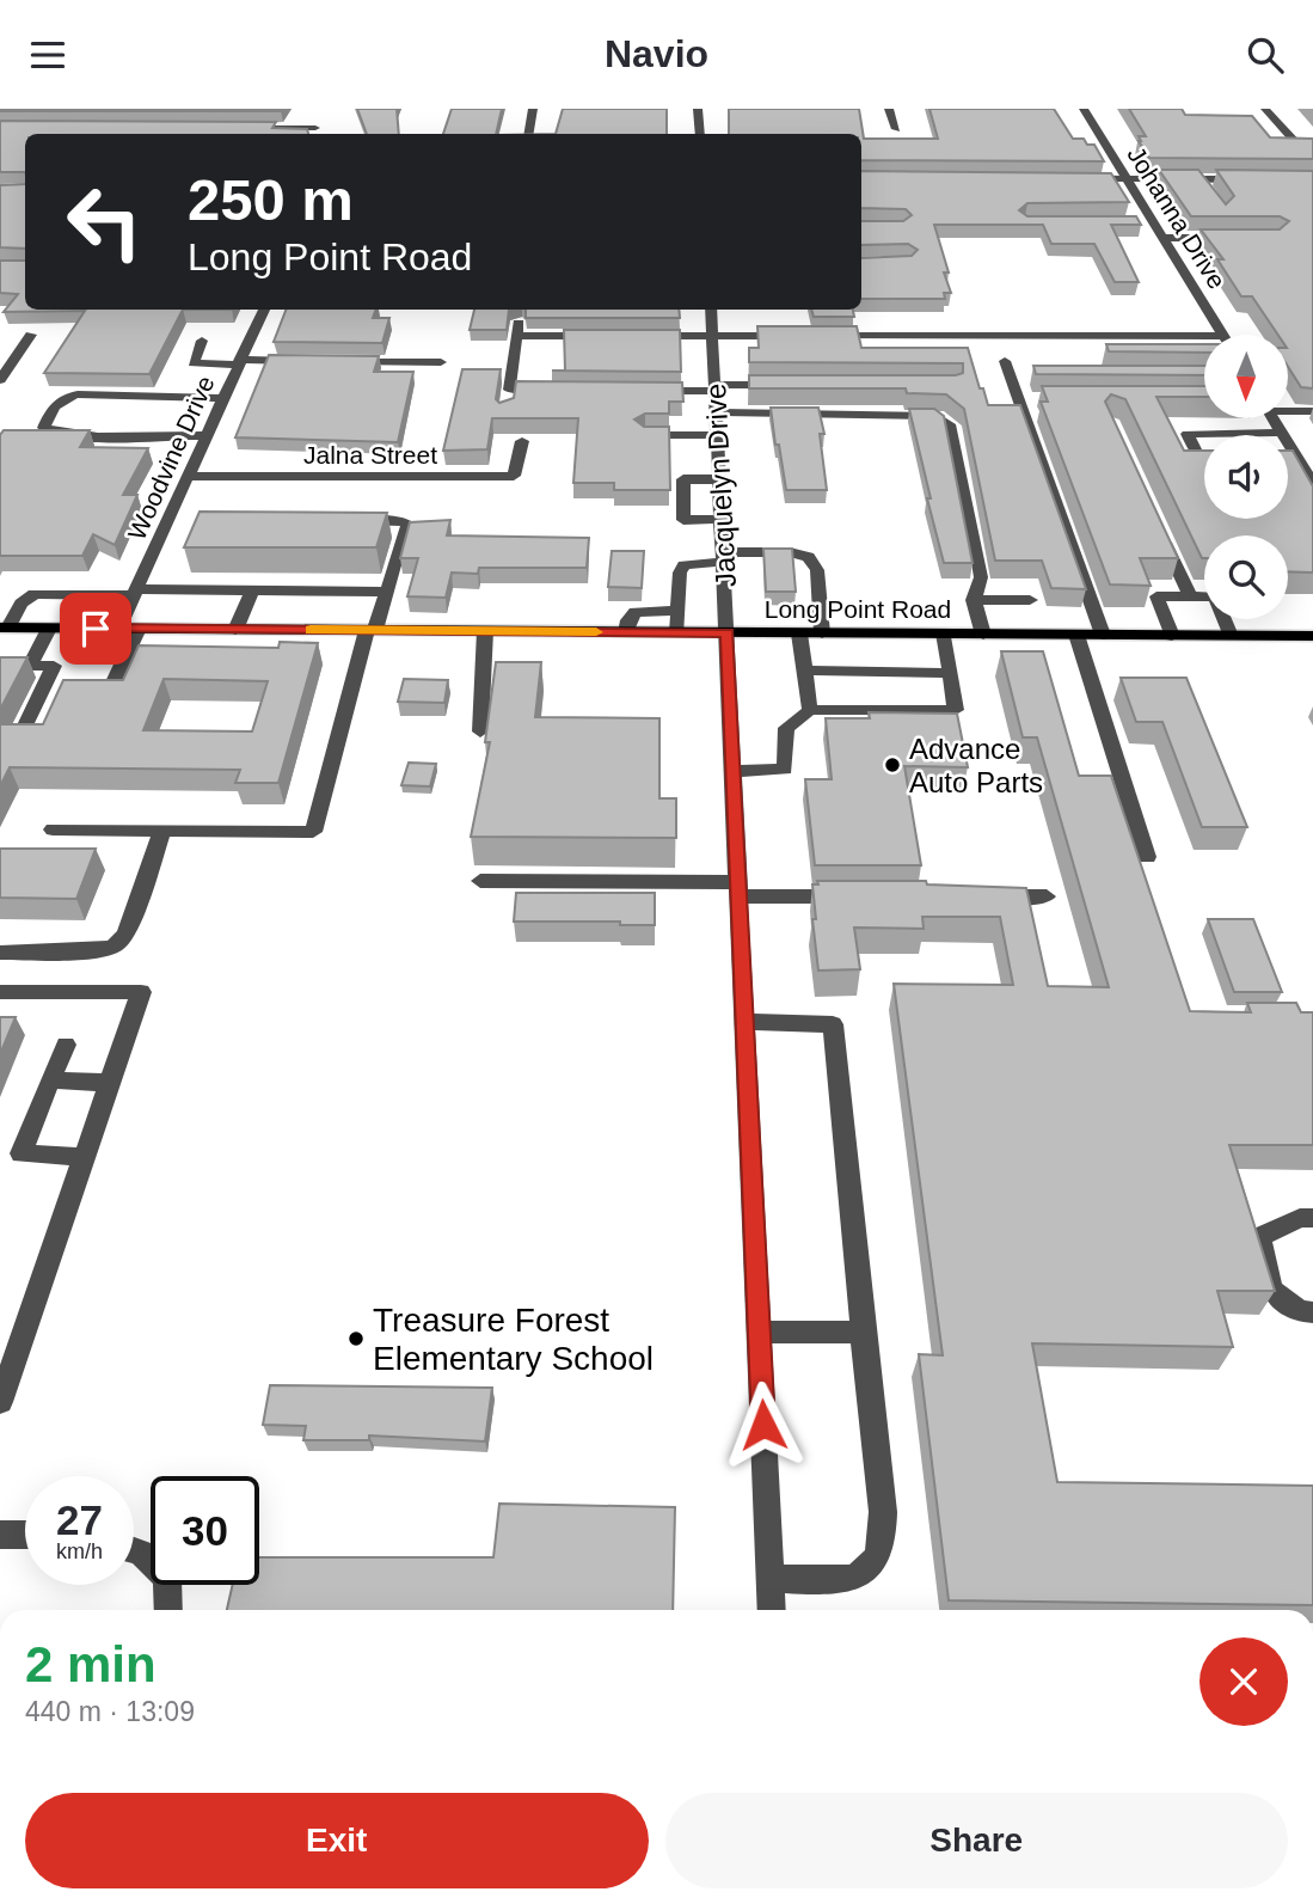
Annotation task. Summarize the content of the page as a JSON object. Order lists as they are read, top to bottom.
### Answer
{
  "streets": {
    "main road": ["Long Point Road"],
    "street": [
      "Johanna Drive",
      "Jalna Street",
      "Woodvine Drive",
      "Jacquelyn Drive"
    ]
  },
  "crossings": [
    ["Jalna Street", "Woodvine Drive"],
    ["Woodvine Drive", "Long Point Road"],
    ["Jacquelyn Drive", "Long Point Road"]
  ],
  "places": ["Advance Auto Parts", "Treasure Forest Elementary School"],
  "north": "bottom",
  "page": {
    "header": "Navio",
    "turn": ["250 m", "Long Point Road"],
    "speed": "27 km/h",
    "limit": "30",
    "heading": ["2 min", "440 m · 13:09"],
    "buttons": ["Exit", "Share"]
  }
}
